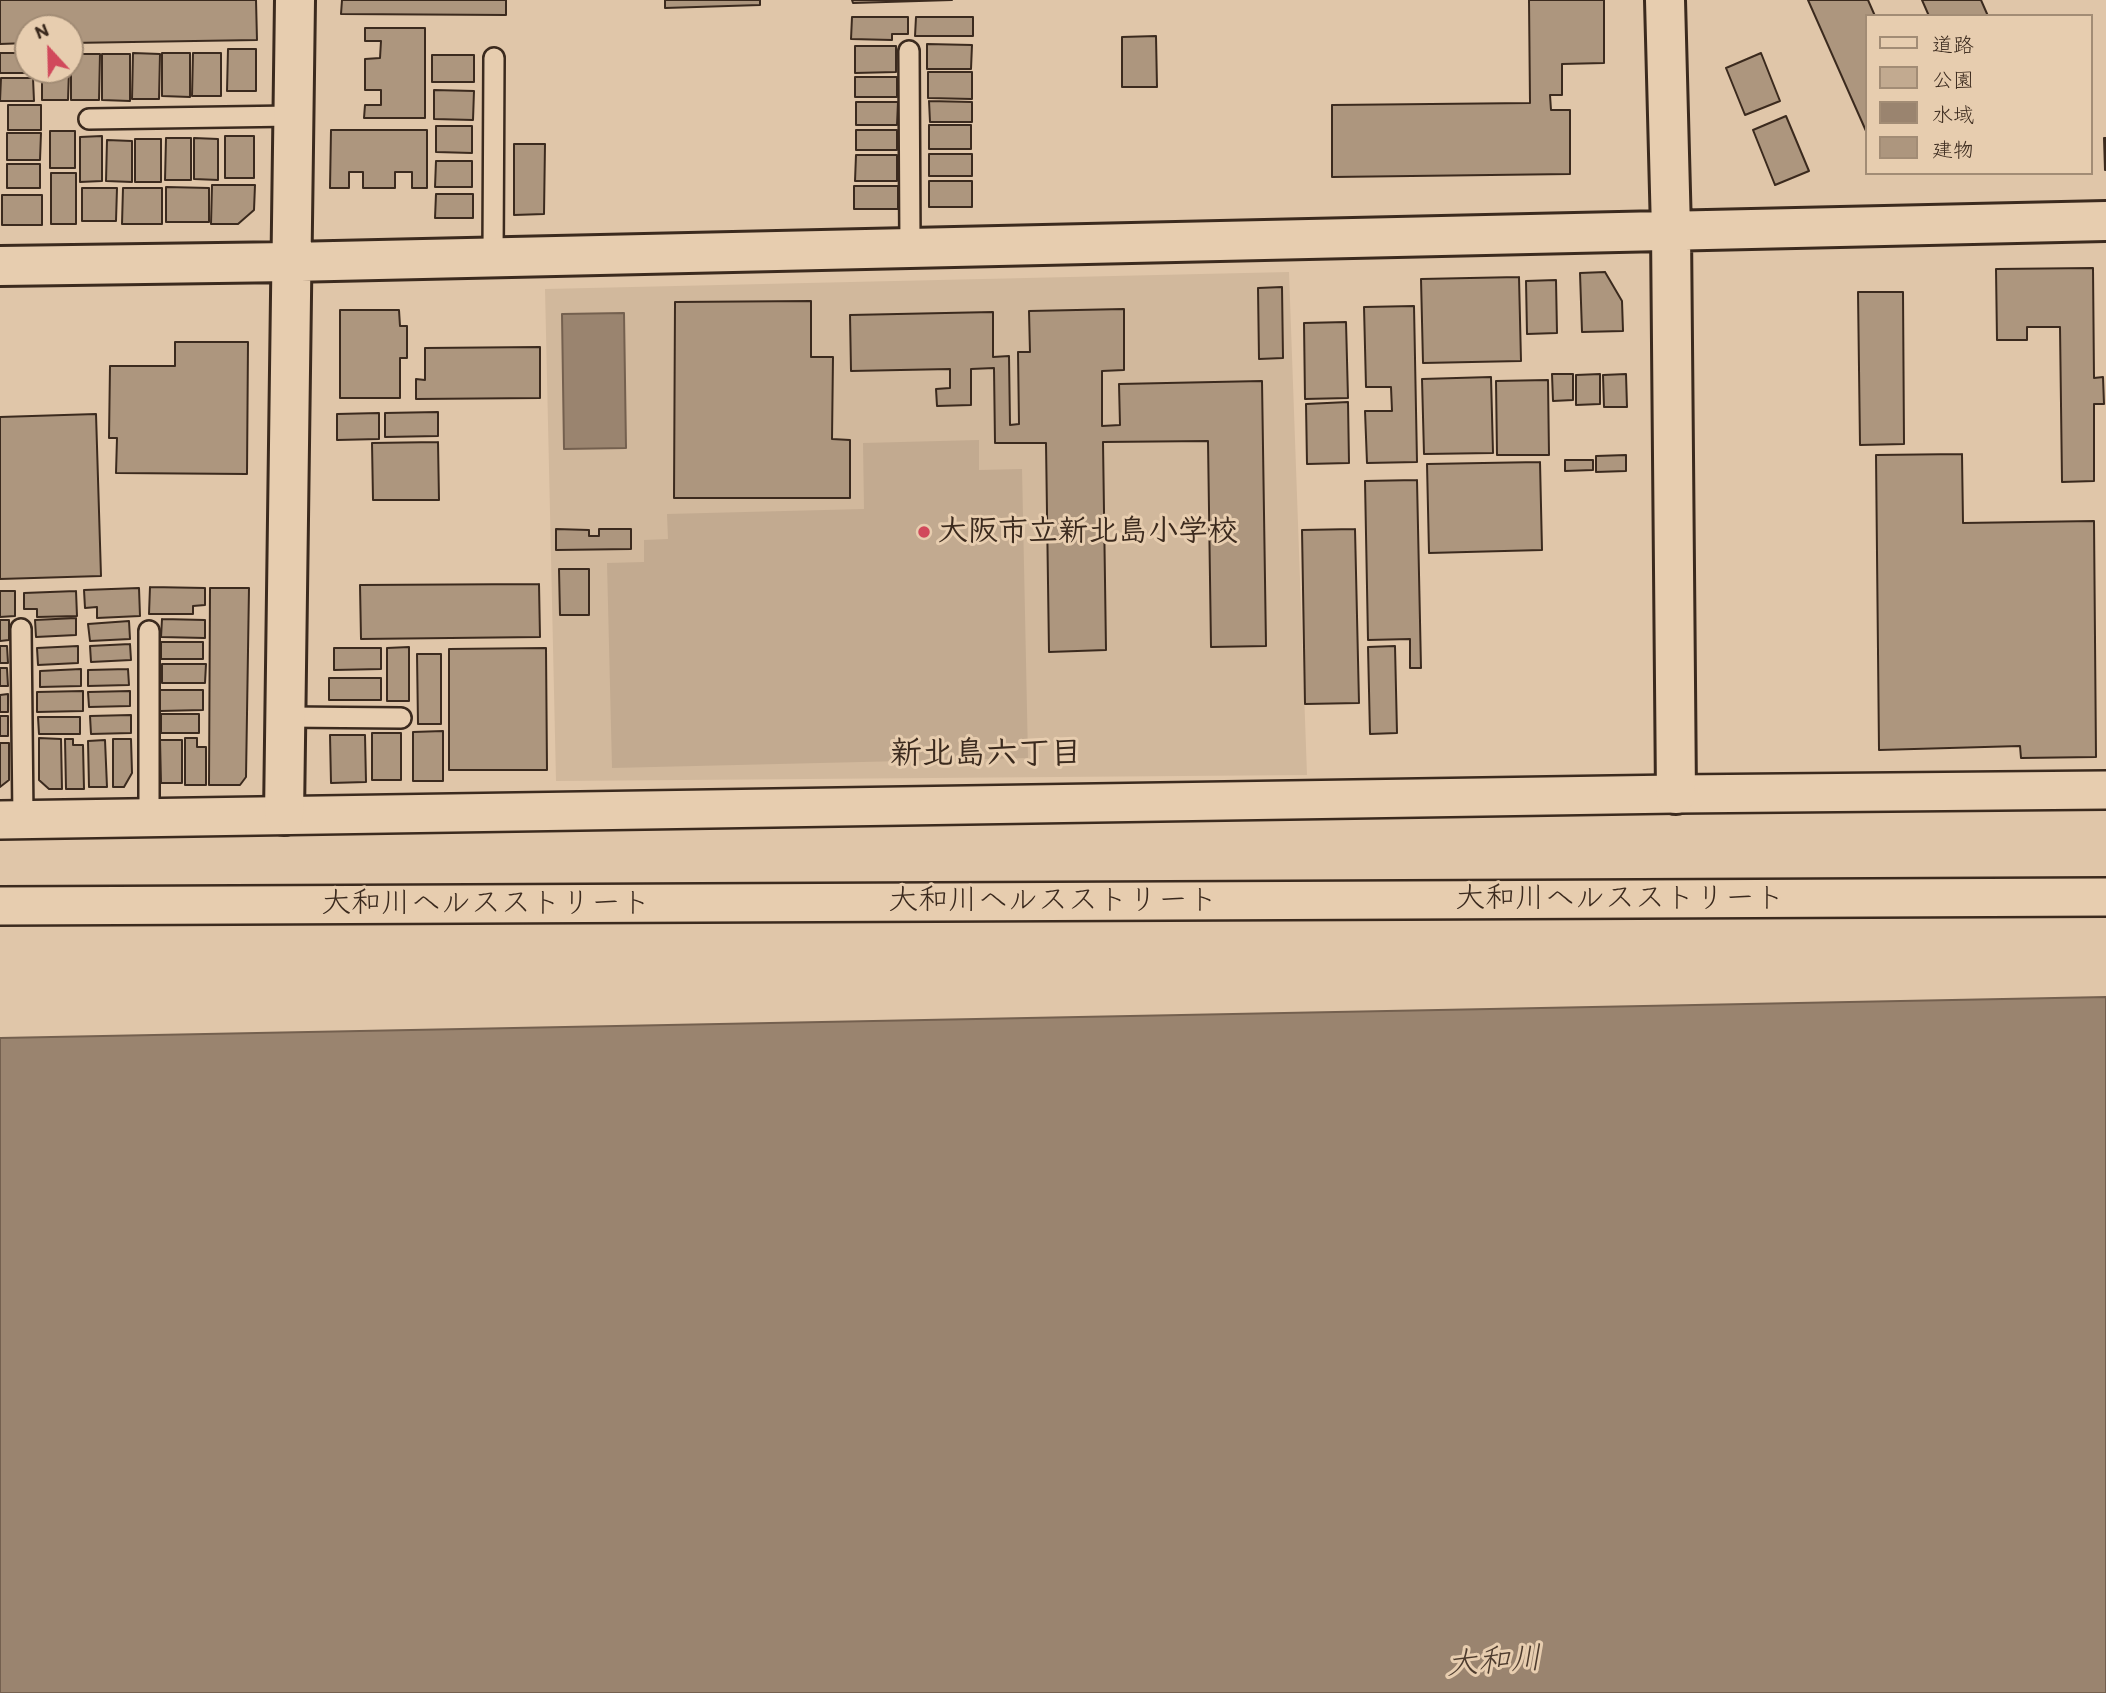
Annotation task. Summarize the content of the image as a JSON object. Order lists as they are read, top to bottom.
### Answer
{
  "streets": {
    "street": ["大和川ヘルスストリート"]
  },
  "districts": ["新北島六丁目"],
  "water": ["大和川"],
  "places": ["大阪市立新北島小学校"],
  "legend": [
    "道路",
    "公園",
    "水域",
    "建物"
  ],
  "north": "top"
}
